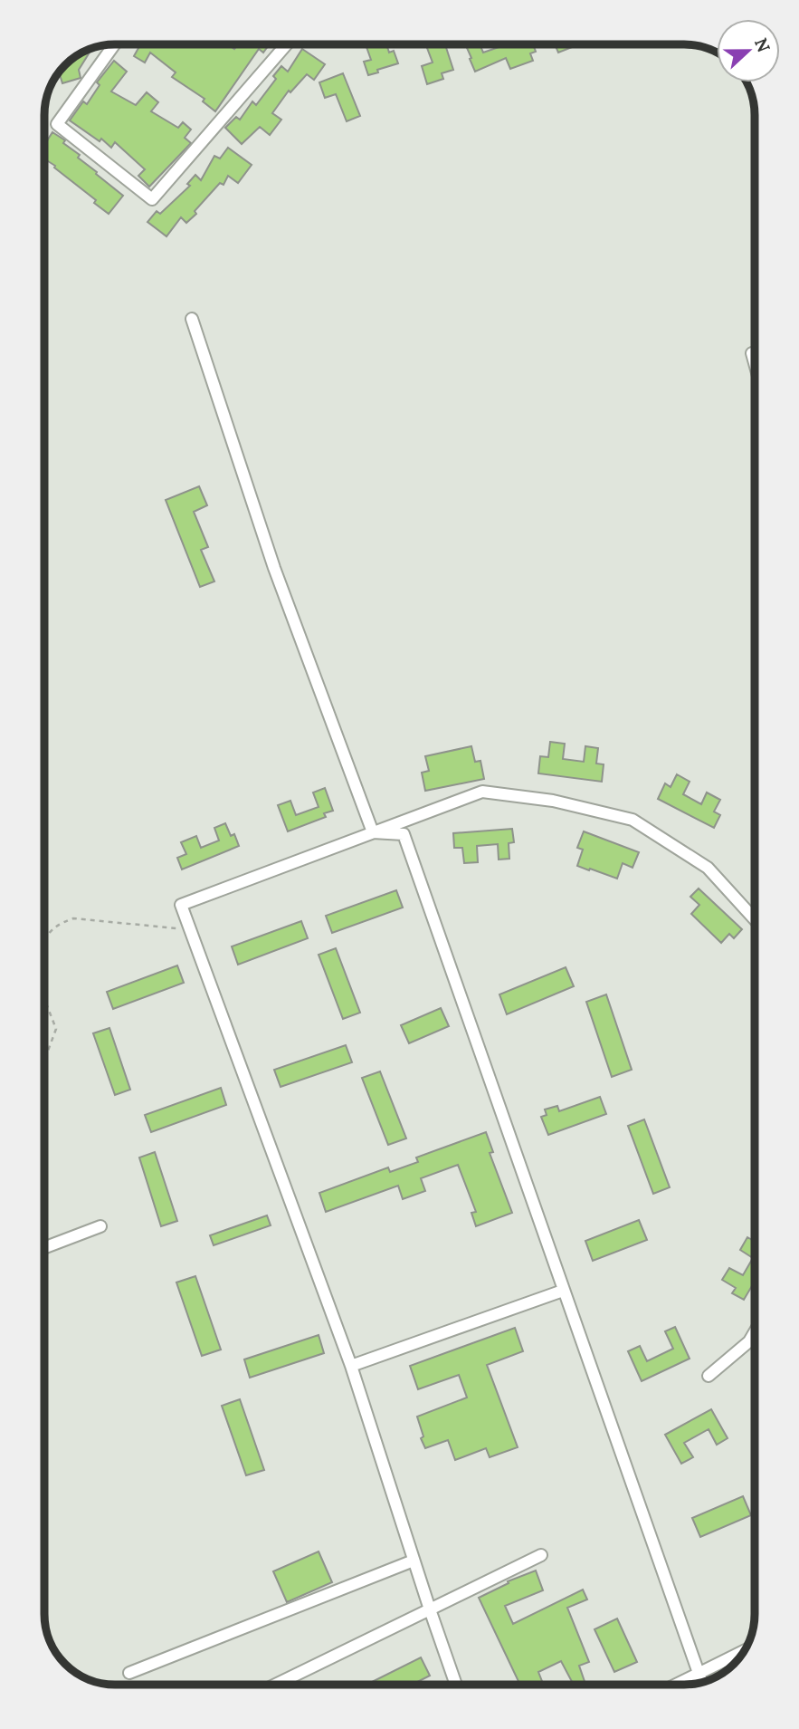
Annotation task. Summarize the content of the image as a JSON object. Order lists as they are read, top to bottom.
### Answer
{
  "north": "right"
}
